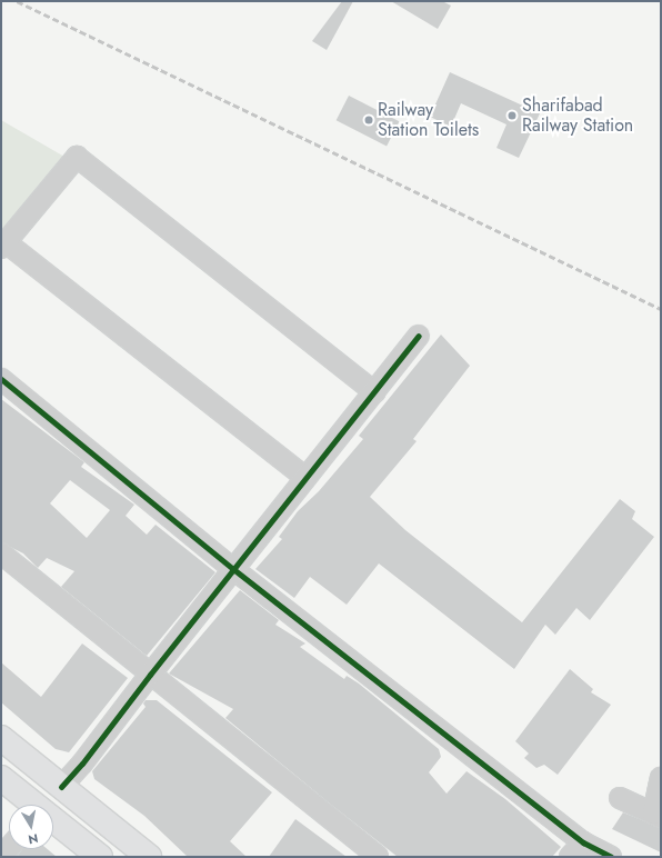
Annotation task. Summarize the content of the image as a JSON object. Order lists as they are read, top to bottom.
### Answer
{
  "places": ["Sharifabad Railway Station", "Railway Station Toilets"],
  "north": "bottom"
}
